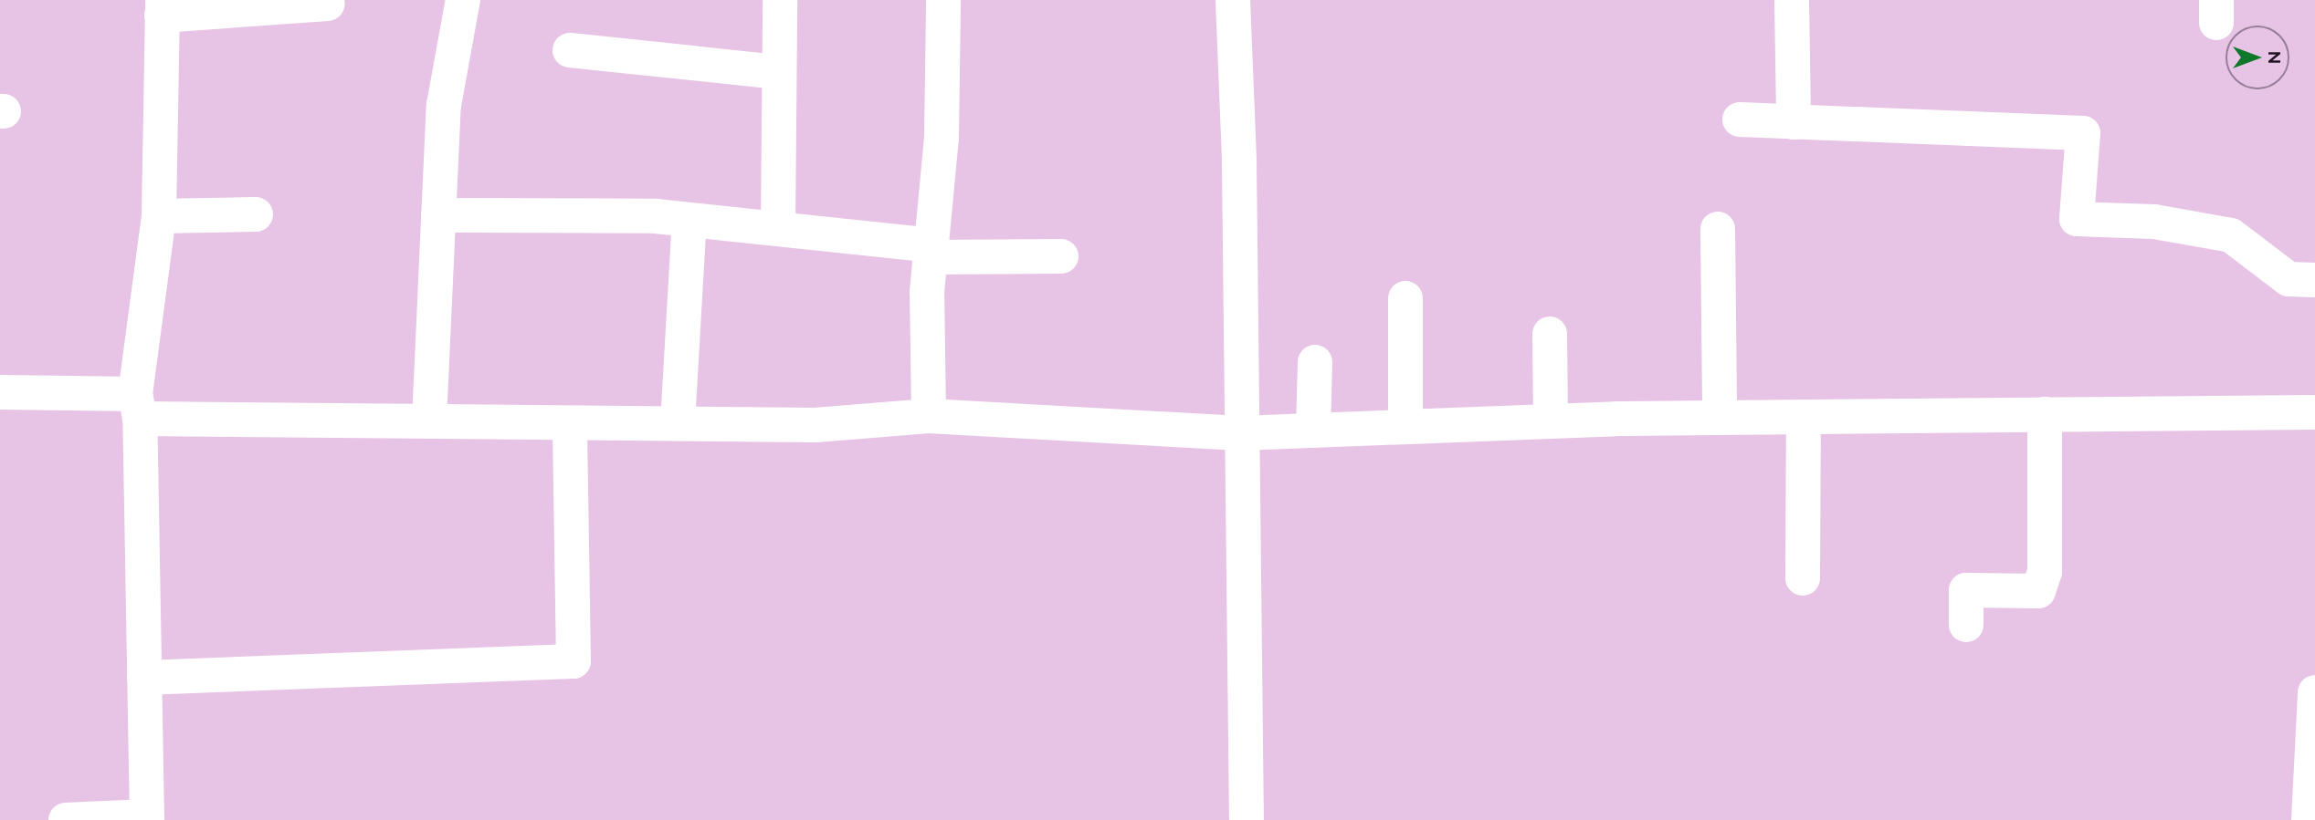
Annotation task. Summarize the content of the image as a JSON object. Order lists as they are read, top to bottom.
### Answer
{
  "north": "right"
}
